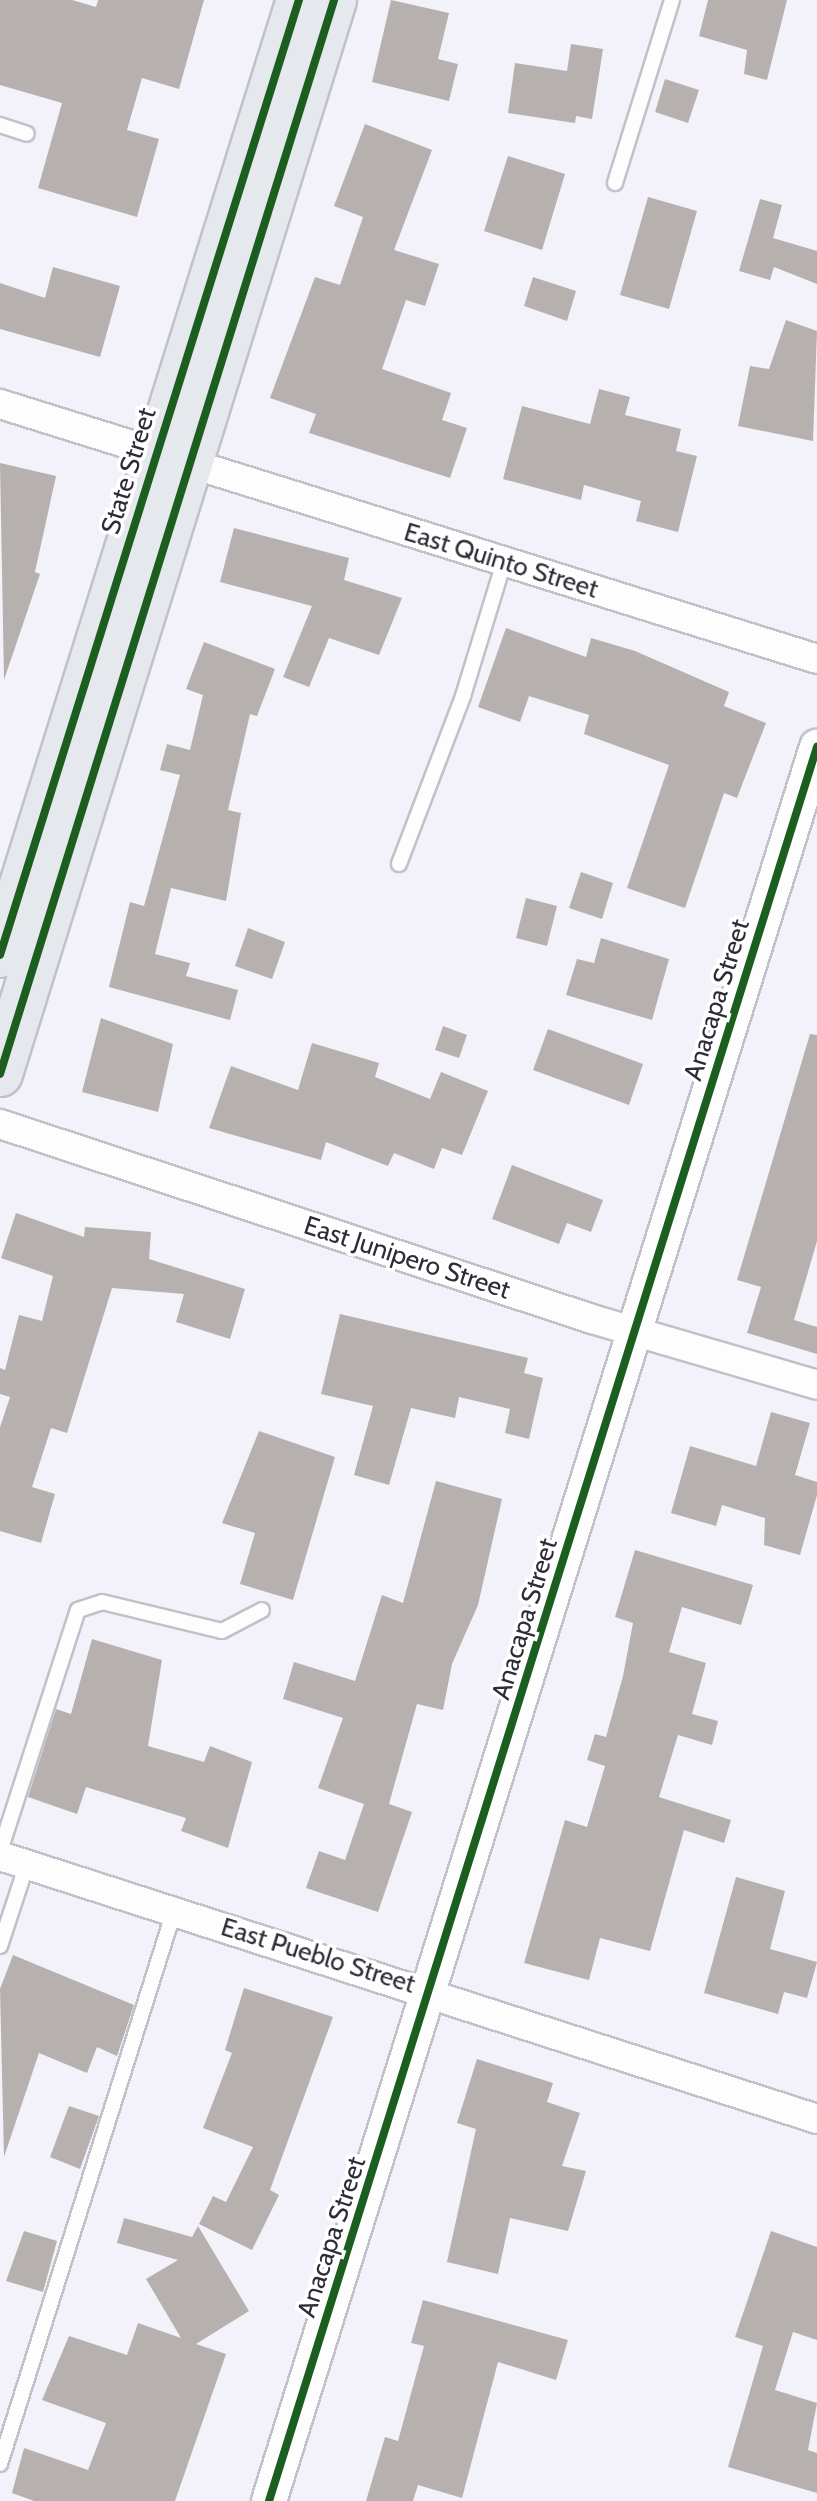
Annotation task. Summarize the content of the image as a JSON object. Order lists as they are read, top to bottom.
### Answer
{
  "streets": {
    "main road": ["State Street"],
    "street": [
      "East Quinto Street",
      "Anacapa Street",
      "East Junipero Street",
      "East Pueblo Street"
    ]
  },
  "crossings": [
    ["State Street", "East Quinto Street"],
    ["Anacapa Street", "East Junipero Street"],
    ["Anacapa Street", "East Pueblo Street"]
  ]
}
